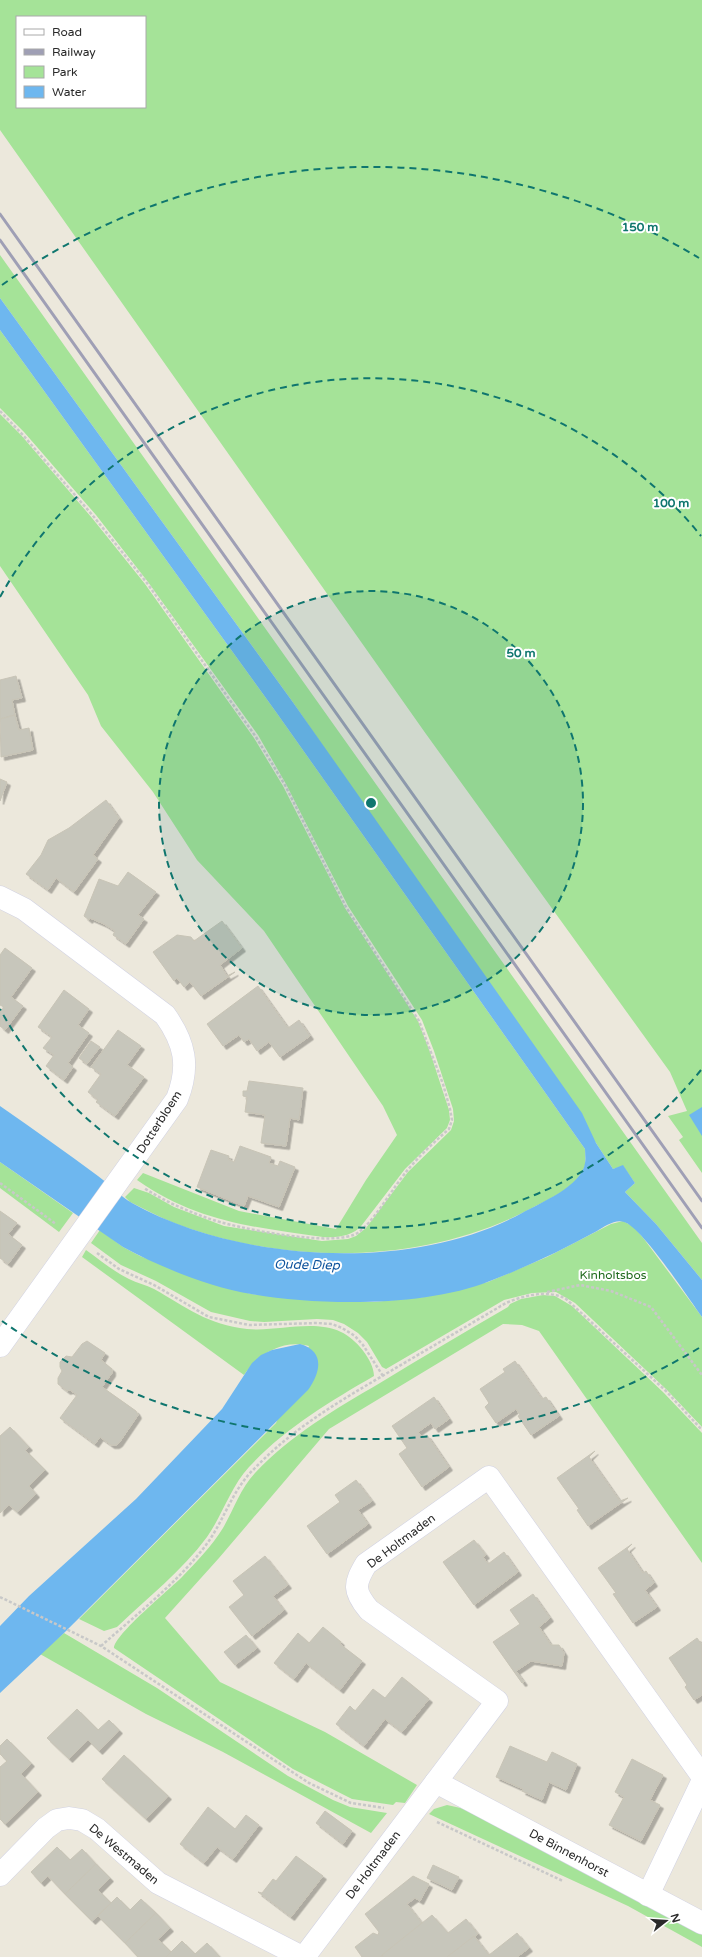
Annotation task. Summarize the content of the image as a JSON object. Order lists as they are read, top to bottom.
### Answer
{
  "streets": {
    "street": [
      "Dotterbloem",
      "De Holtmaden",
      "De Binnenhorst",
      "De Westmaden"
    ]
  },
  "crossings": [
    ["De Holtmaden", "De Binnenhorst"],
    ["De Holtmaden", "De Westmaden"]
  ],
  "water": ["Oude Diep"],
  "parks": ["Kinholtsbos"],
  "legend": [
    "Road",
    "Railway",
    "Park",
    "Water"
  ],
  "north": "right",
  "rings": ["150 m", "100 m", "50 m"]
}
